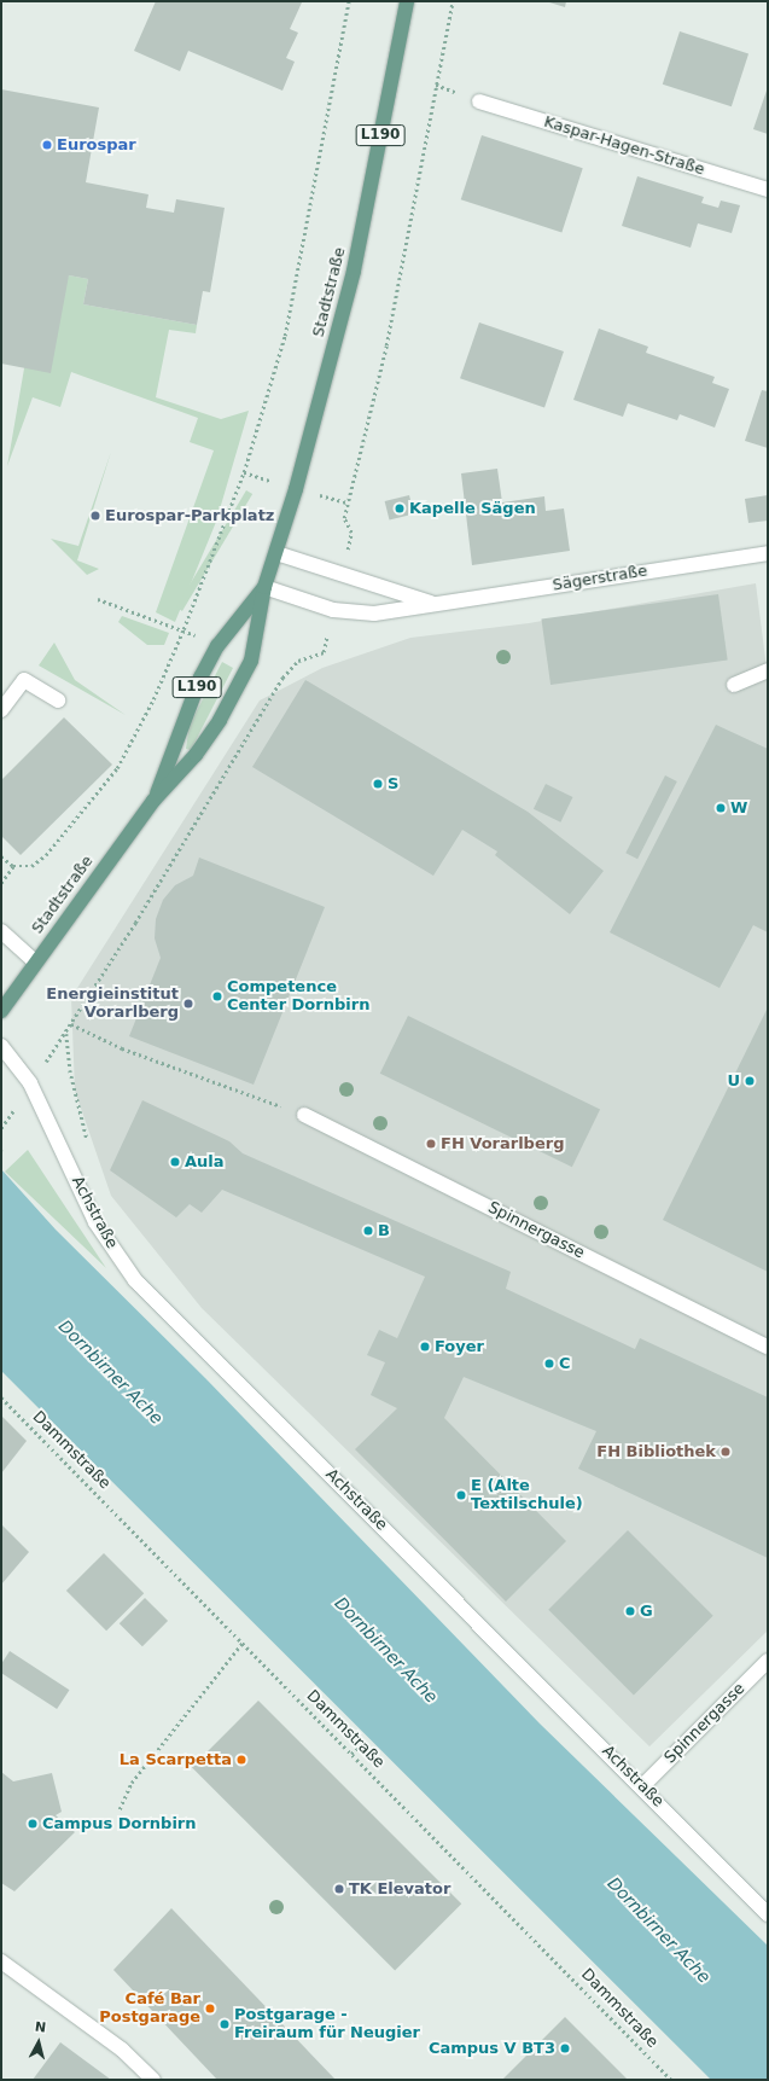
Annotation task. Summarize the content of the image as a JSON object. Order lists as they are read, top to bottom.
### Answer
{
  "streets": {
    "main road": ["L190", "Stadtstraße"],
    "street": [
      "Kaspar-Hagen-Straße",
      "Sägerstraße",
      "Achstraße",
      "Spinnergasse"
    ],
    "path": ["Dammstraße"]
  },
  "crossings": [
    ["Stadtstraße", "Sägerstraße"],
    ["Achstraße", "Spinnergasse"]
  ],
  "water": ["Dornbirner Ache"],
  "places": [
    "Eurospar",
    "Kapelle Sägen",
    "Eurospar-Parkplatz",
    "S",
    "W",
    "Competence Center Dornbirn",
    "Energieinstitut Vorarlberg",
    "U",
    "FH Vorarlberg",
    "Aula",
    "B",
    "Foyer",
    "C",
    "FH Bibliothek",
    "E (Alte Textilschule)",
    "G",
    "La Scarpetta",
    "Campus Dornbirn",
    "TK Elevator",
    "Café Bar Postgarage",
    "Postgarage - Freiraum für Neugier",
    "Campus V BT3"
  ],
  "north": "top"
}
